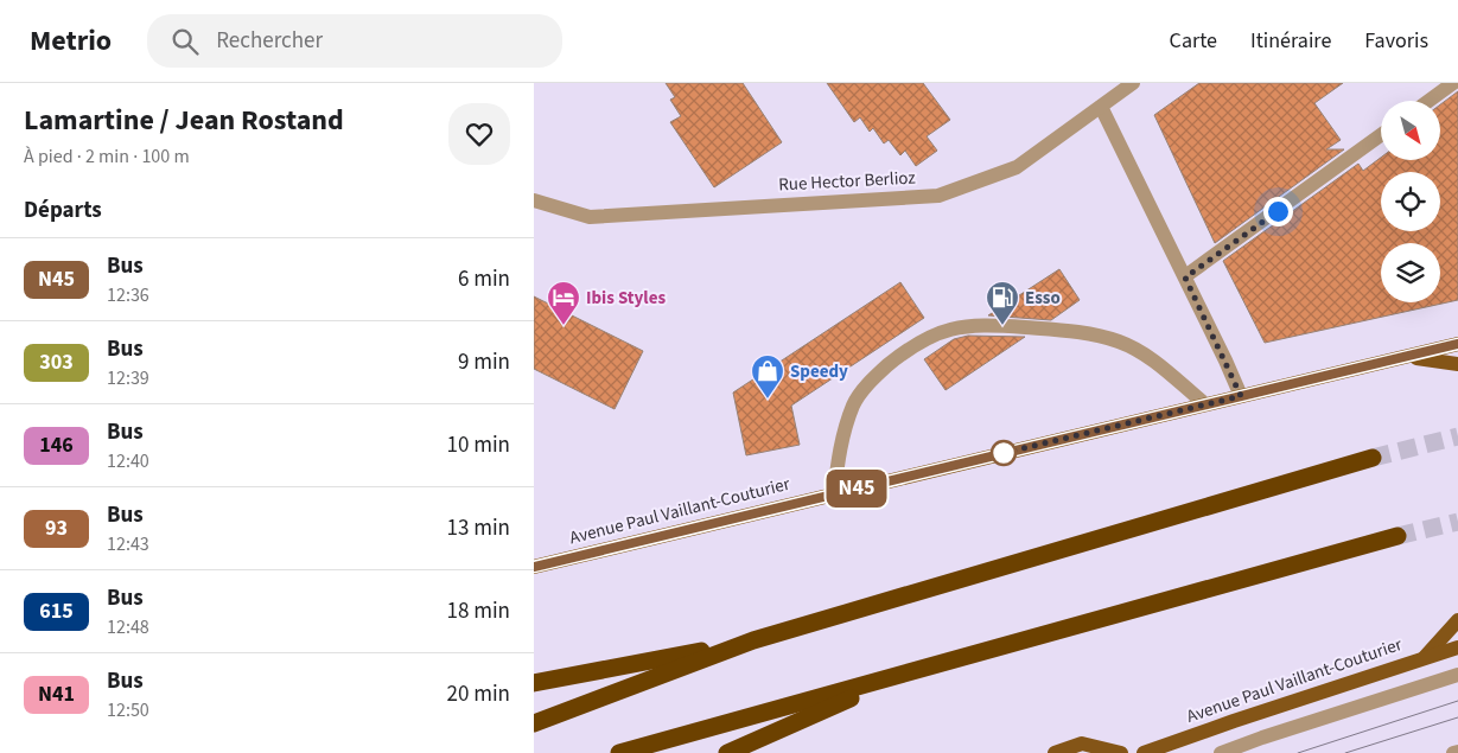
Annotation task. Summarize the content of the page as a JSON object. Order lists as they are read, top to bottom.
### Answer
{
  "streets": {
    "main road": ["Avenue Paul Vaillant-Couturier"],
    "street": ["Rue Hector Berlioz"]
  },
  "places": {
    "hotel": ["Ibis Styles"],
    "fuel station": ["Esso"],
    "shop": ["Speedy"]
  },
  "lines": ["bus line N45"],
  "north": "bottom right",
  "page": {
    "header": "Metrio",
    "search": "Rechercher",
    "nav": ["Carte", "Itinéraire", "Favoris"],
    "heading": [
      ["Lamartine / Jean Rostand", "À pied · 2 min · 100 m"],
      "Départs"
    ],
    "on_map": "N45",
    "list": [
      {
        "mark": "N45",
        "name": "Bus",
        "note": "12:36",
        "value": "6 min"
      },
      {
        "mark": "303",
        "name": "Bus",
        "note": "12:39",
        "value": "9 min"
      },
      {
        "mark": "146",
        "name": "Bus",
        "note": "12:40",
        "value": "10 min"
      },
      {
        "mark": "93",
        "name": "Bus",
        "note": "12:43",
        "value": "13 min"
      },
      {
        "mark": "615",
        "name": "Bus",
        "note": "12:48",
        "value": "18 min"
      },
      {
        "mark": "N41",
        "name": "Bus",
        "note": "12:50",
        "value": "20 min"
      }
    ]
  }
}
